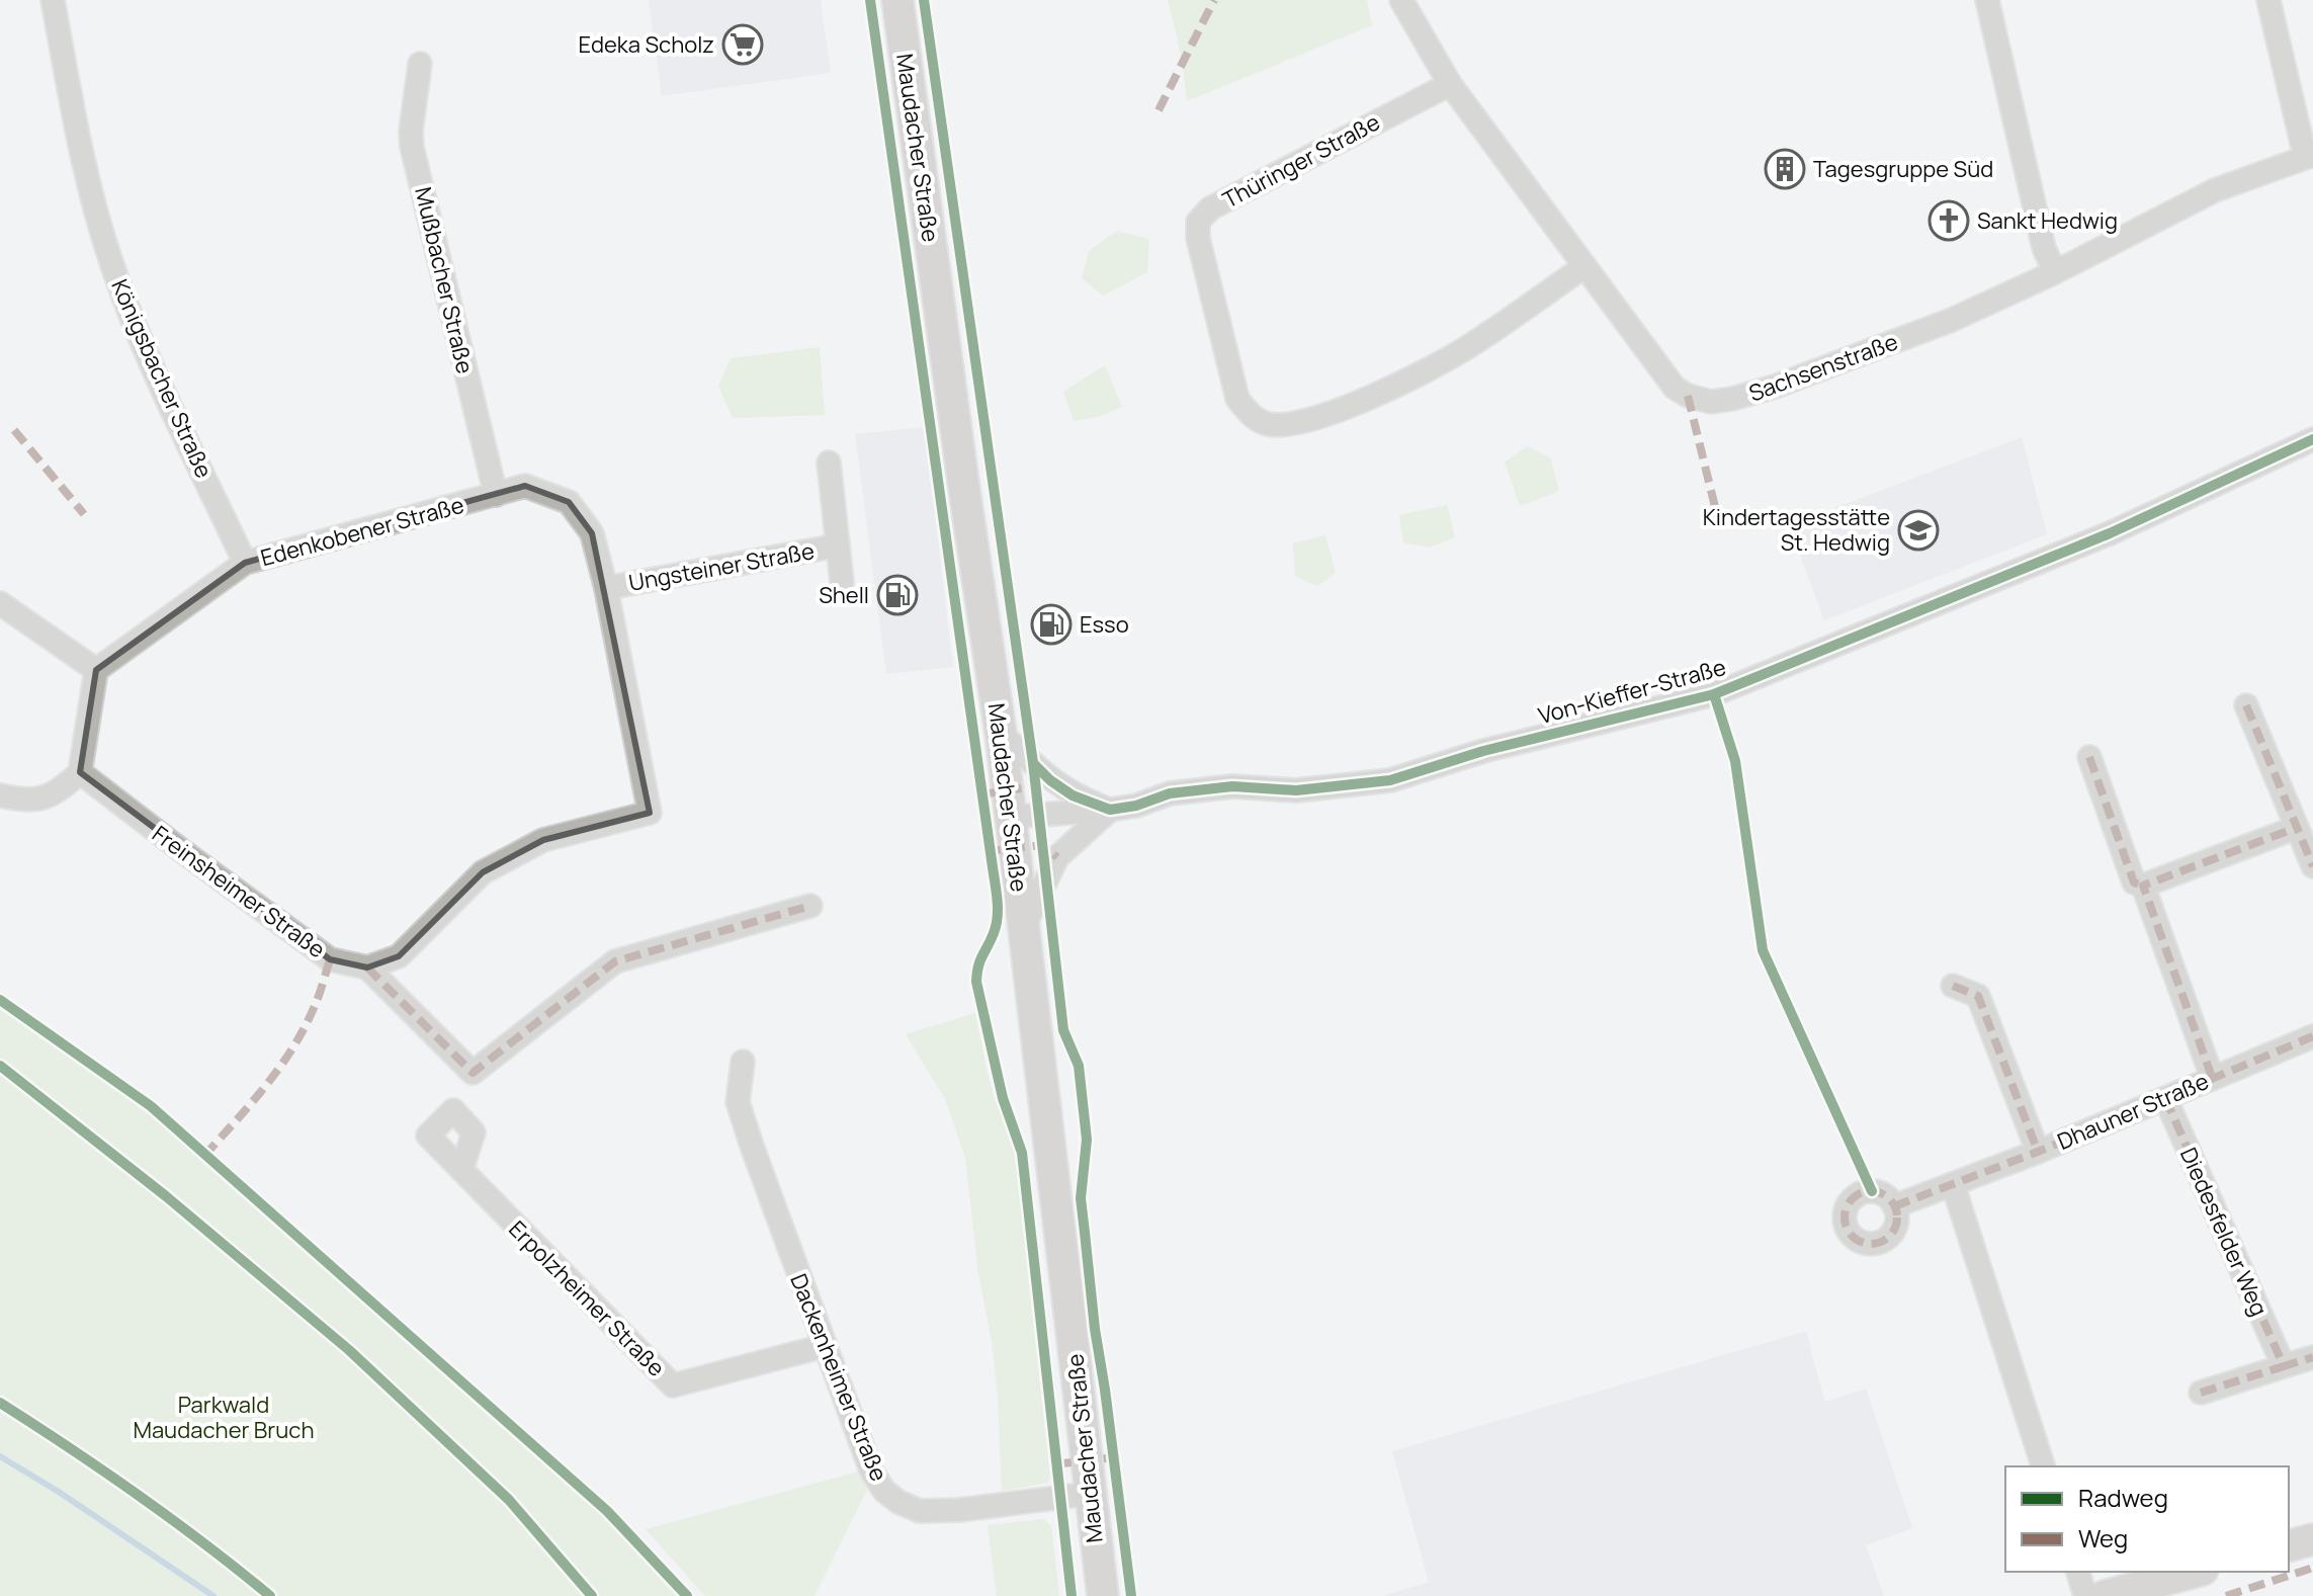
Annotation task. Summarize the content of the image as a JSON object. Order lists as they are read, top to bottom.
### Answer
{
  "streets": {
    "main road": ["Maudacher Straße"],
    "street": [
      "Thüringer Straße",
      "Mußbacher Straße",
      "Sachsenstraße",
      "Königsbacher Straße",
      "Edenkobener Straße",
      "Ungsteiner Straße",
      "Von-Kieffer-Straße",
      "Freinsheimer Straße",
      "Dhauner Straße",
      "Diedesfelder Weg",
      "Erpolzheimer Straße",
      "Dackenheimer Straße"
    ]
  },
  "crossings": [
    ["Maudacher Straße", "Von-Kieffer-Straße"],
    ["Maudacher Straße", "Dackenheimer Straße"],
    ["Thüringer Straße", "Sachsenstraße"],
    ["Mußbacher Straße", "Edenkobener Straße"],
    ["Königsbacher Straße", "Edenkobener Straße"],
    ["Edenkobener Straße", "Ungsteiner Straße"],
    ["Ungsteiner Straße", "Freinsheimer Straße"],
    ["Dhauner Straße", "Diedesfelder Weg"],
    ["Erpolzheimer Straße", "Dackenheimer Straße"]
  ],
  "parks": ["Parkwald Maudacher Bruch"],
  "places": {
    "supermarket": ["Edeka Scholz"],
    "building": ["Tagesgruppe Süd"],
    "church": ["Sankt Hedwig"],
    "school or university": ["Kindertagesstätte St. Hedwig"],
    "fuel station": ["Shell", "Esso"]
  },
  "legend": ["Radweg", "Weg"]
}
